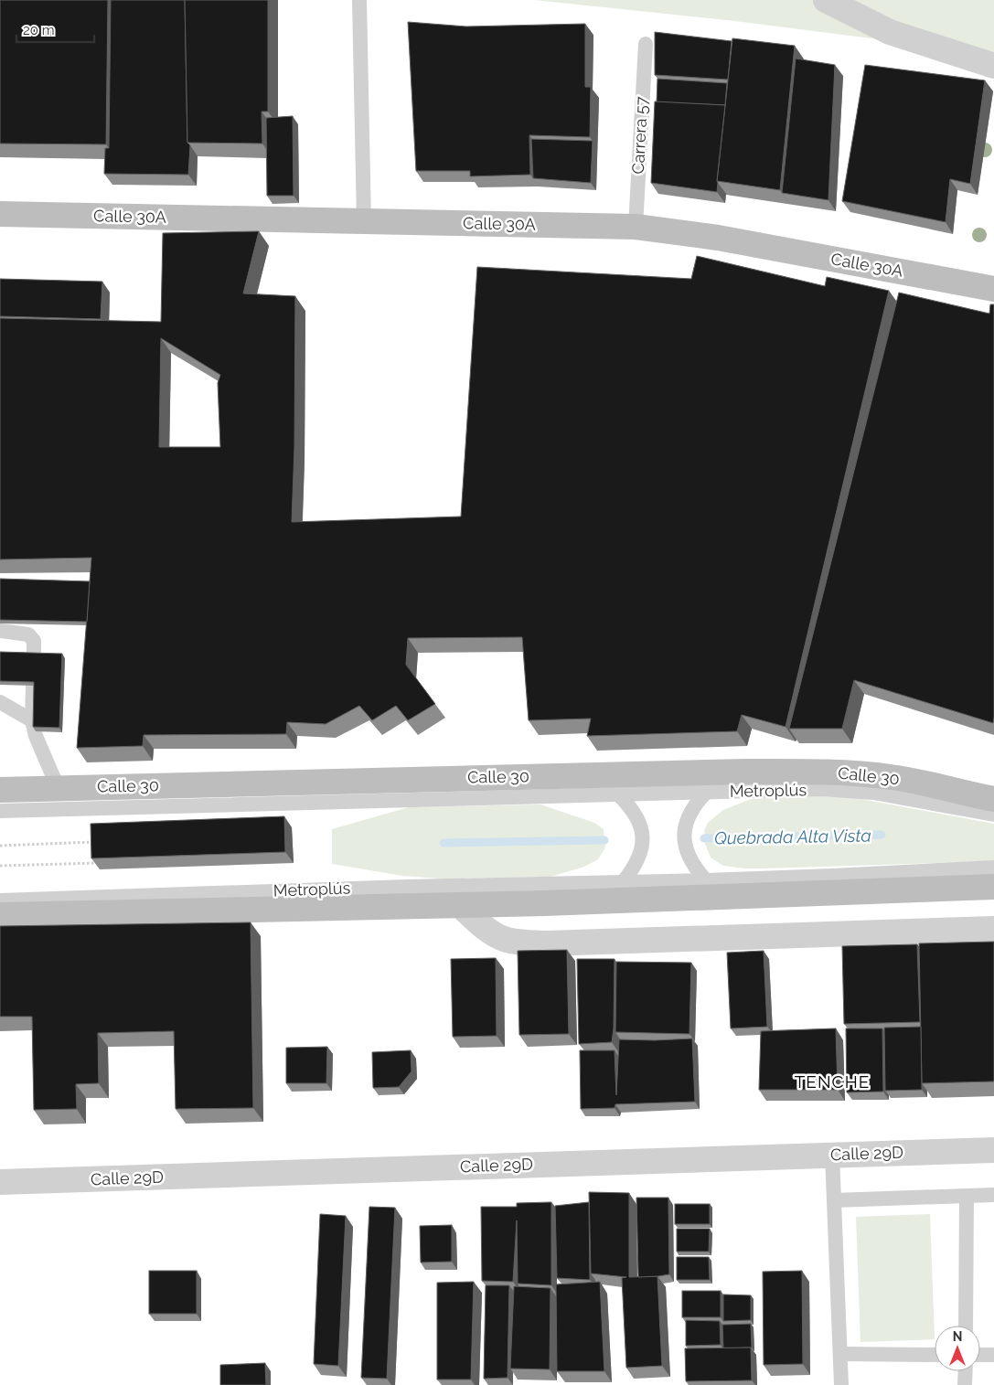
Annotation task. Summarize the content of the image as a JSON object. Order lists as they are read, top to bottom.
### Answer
{
  "streets": {
    "main road": ["Calle 30A", "Calle 30"],
    "street": ["Calle 29D"],
    "lane": ["Carrera 57", "Metroplús"]
  },
  "crossings": [
    ["Carrera 57", "Calle 30A"]
  ],
  "districts": ["TENCHE"],
  "water": ["Quebrada Alta Vista"],
  "scale_bar": "20 m",
  "north": "top"
}
